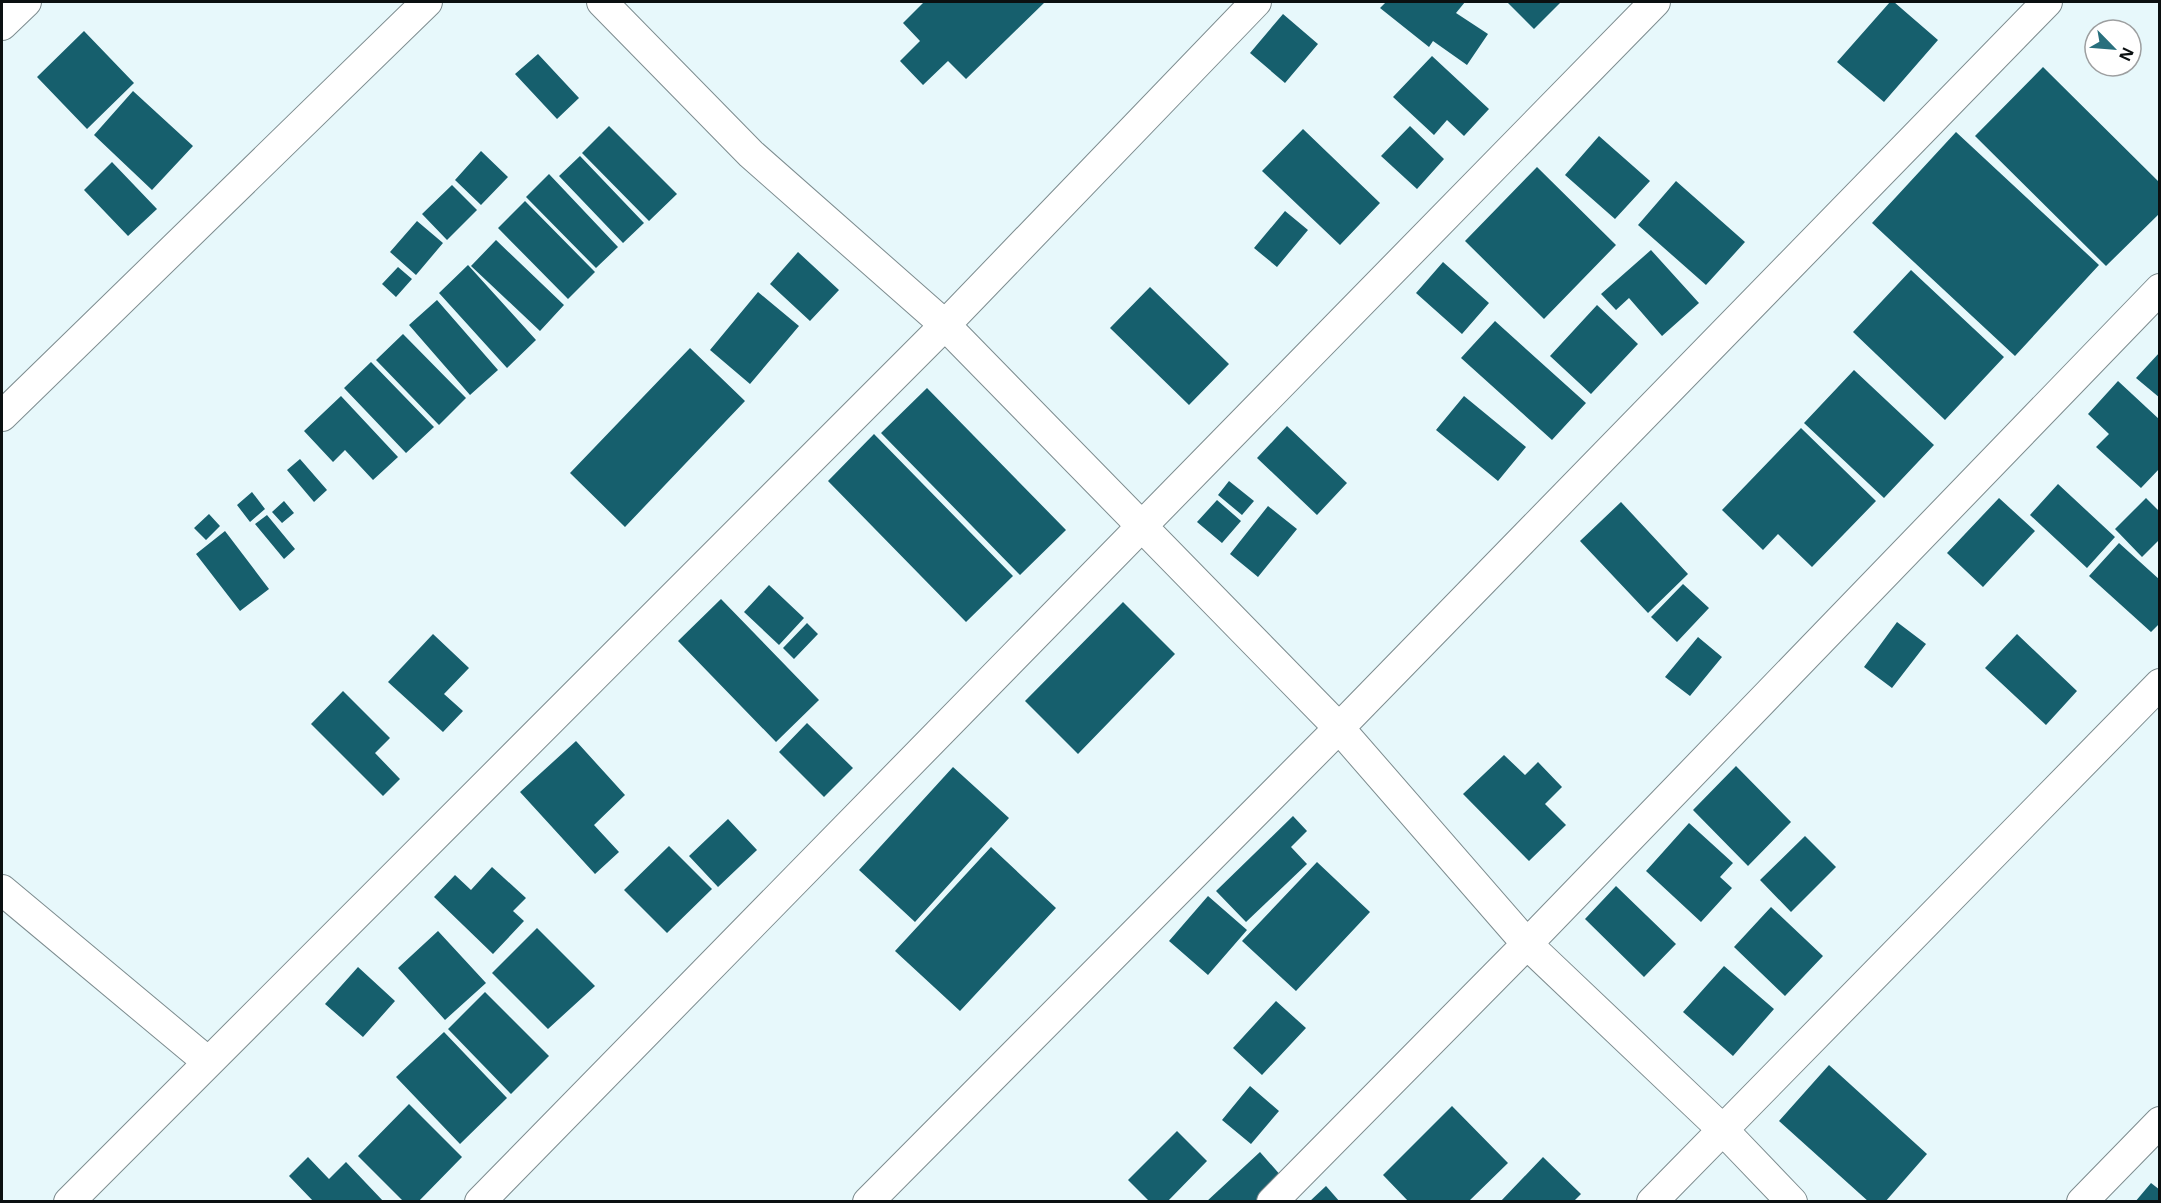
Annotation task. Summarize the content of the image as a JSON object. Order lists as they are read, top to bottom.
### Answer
{
  "north": "bottom right"
}
